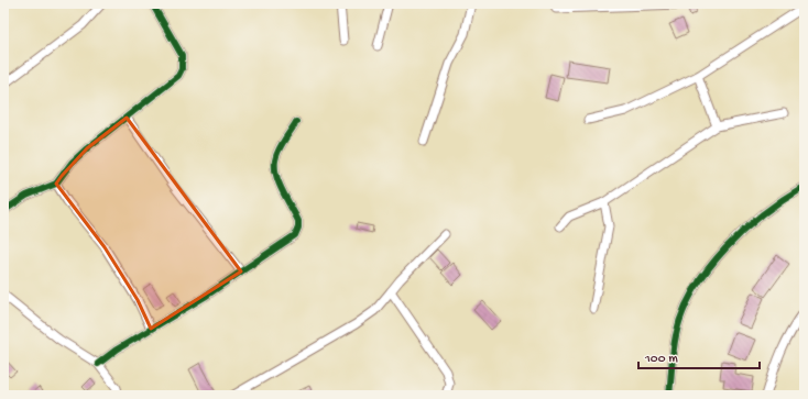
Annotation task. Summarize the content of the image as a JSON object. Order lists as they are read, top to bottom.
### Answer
{
  "scale_bar": "100 m"
}
